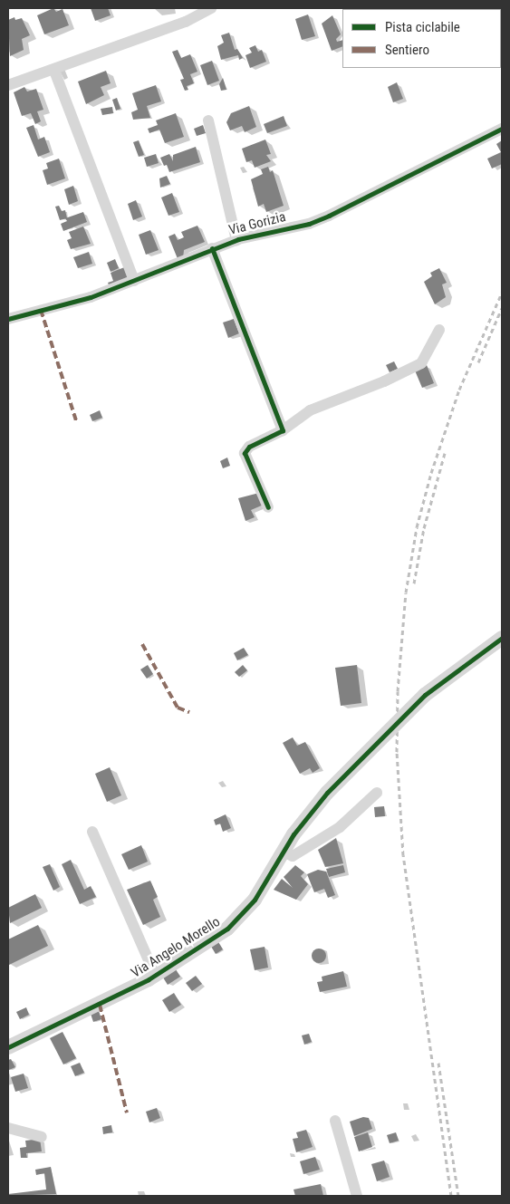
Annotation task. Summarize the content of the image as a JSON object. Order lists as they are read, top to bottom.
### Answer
{
  "streets": {
    "street": ["Via Gorizia", "Via Angelo Morello"]
  },
  "legend": ["Pista ciclabile", "Sentiero"]
}
